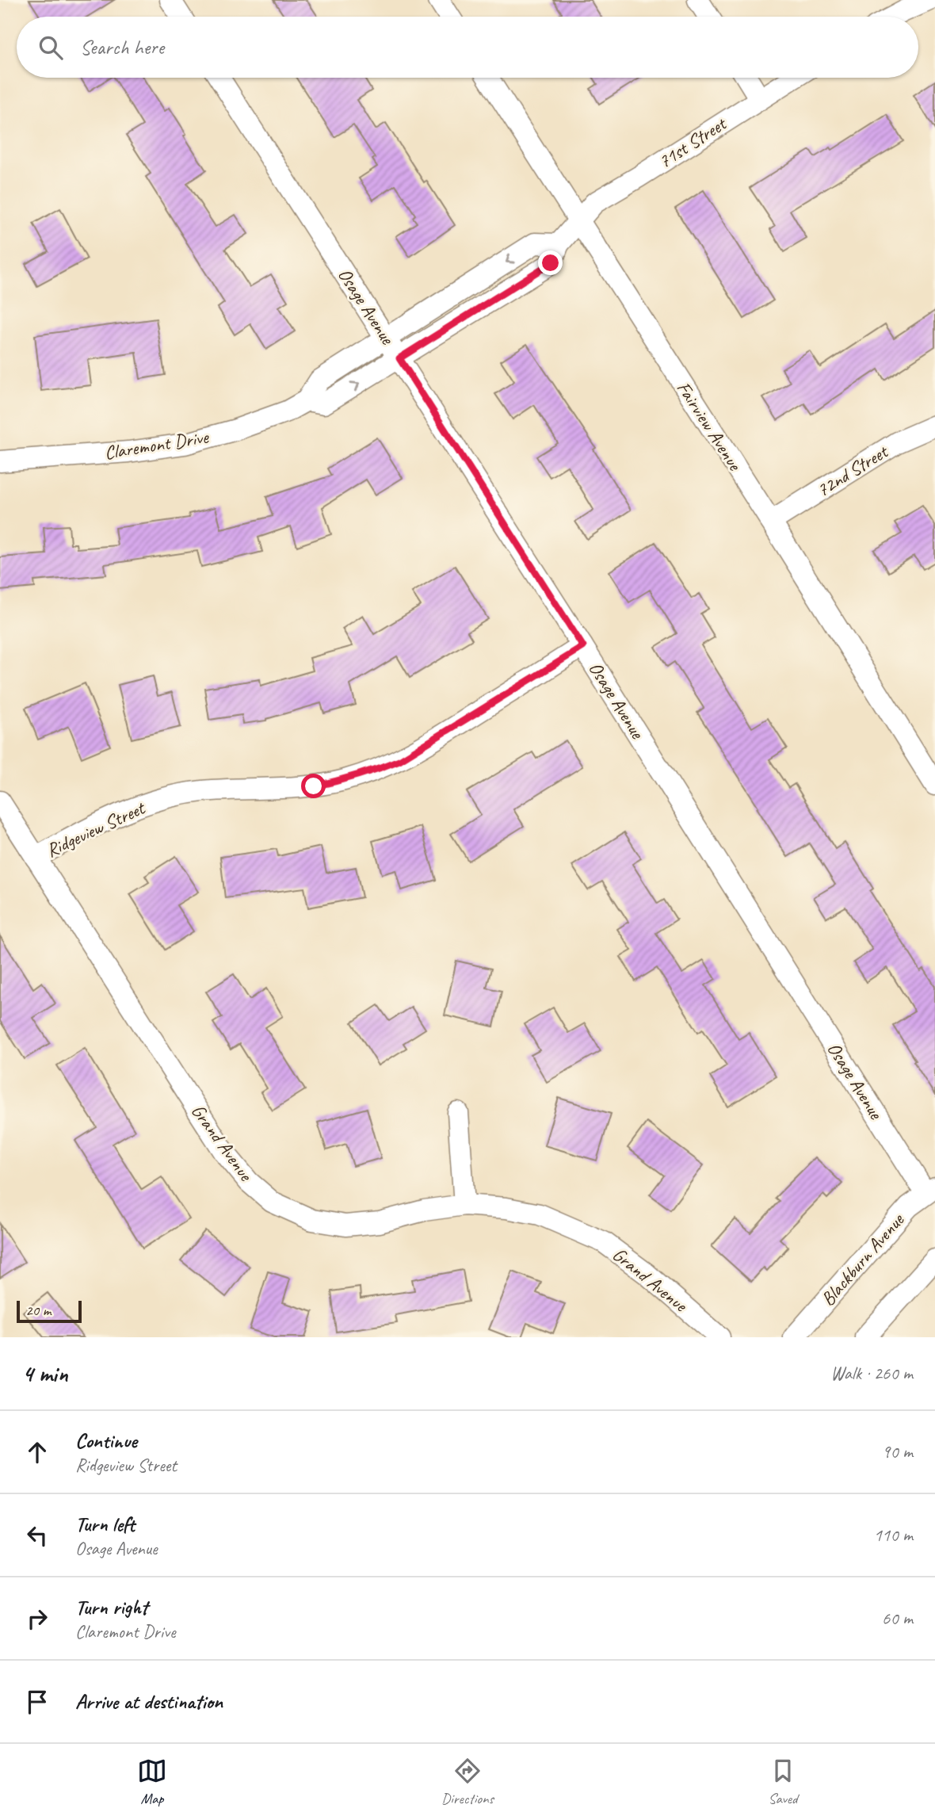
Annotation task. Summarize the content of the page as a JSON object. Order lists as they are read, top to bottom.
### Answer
{
  "streets": {
    "street": [
      "71st Street",
      "Osage Avenue",
      "Fairview Avenue",
      "Claremont Drive",
      "72nd Street",
      "Ridgeview Street",
      "Grand Avenue",
      "Blackburn Avenue"
    ]
  },
  "crossings": [
    ["71st Street", "Fairview Avenue"],
    ["71st Street", "Claremont Drive"],
    ["Osage Avenue", "Claremont Drive"],
    ["Osage Avenue", "Ridgeview Street"],
    ["Osage Avenue", "Blackburn Avenue"],
    ["Fairview Avenue", "Claremont Drive"],
    ["Fairview Avenue", "72nd Street"],
    ["Ridgeview Street", "Grand Avenue"]
  ],
  "scale_bar": "20 m",
  "page": {
    "search": "Search here",
    "scale": "20 m",
    "heading": ["4 min", "Walk · 260 m"],
    "list": [
      ["Continue", "Ridgeview Street", "90 m"],
      ["Turn left", "Osage Avenue", "110 m"],
      ["Turn right", "Claremont Drive", "60 m"],
      "Arrive at destination"
    ],
    "nav": ["Map", "Directions", "Saved"]
  }
}
